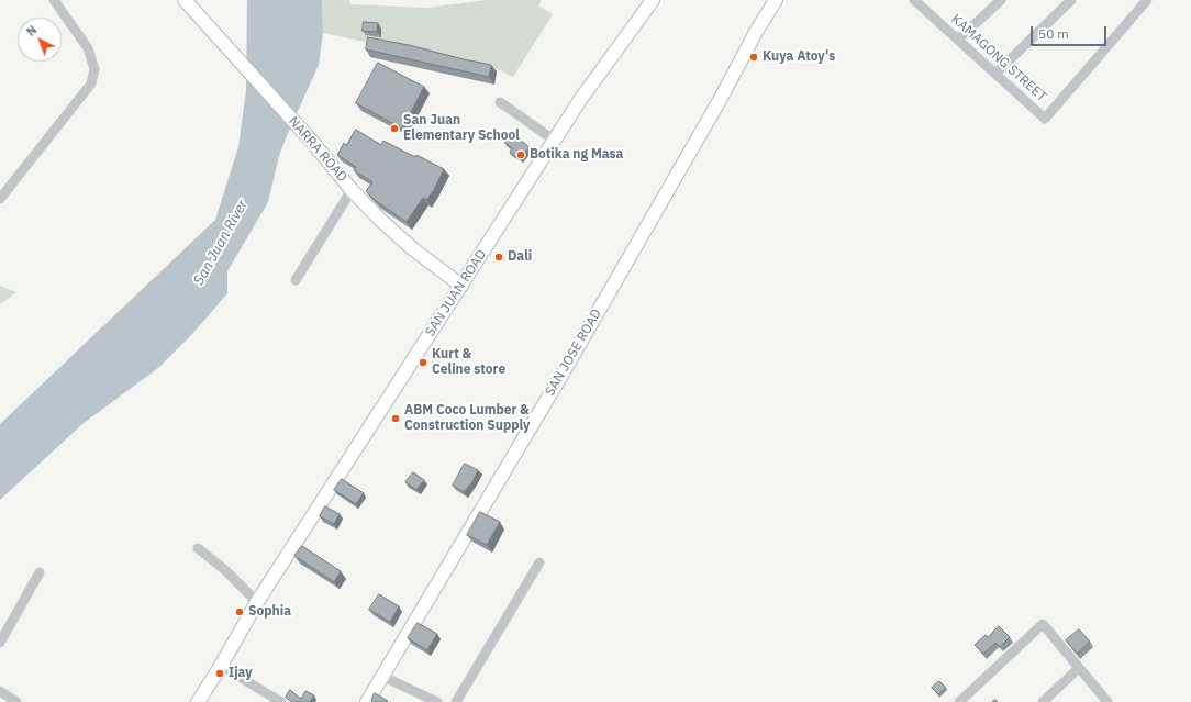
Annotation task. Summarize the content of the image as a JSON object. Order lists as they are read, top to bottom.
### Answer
{
  "streets": {
    "street": [
      "KAMAGONG STREET",
      "NARRA ROAD",
      "SAN JUAN ROAD",
      "SAN JOSE ROAD"
    ]
  },
  "crossings": [
    ["NARRA ROAD", "SAN JUAN ROAD"]
  ],
  "water": ["San Juan River"],
  "places": [
    "Kuya Atoy's",
    "San Juan Elementary School",
    "Botika ng Masa",
    "Dali",
    "Kurt & Celine store",
    "ABM Coco Lumber & Construction Supply",
    "Sophia",
    "Ijay"
  ],
  "scale_bar": "50 m",
  "north": "top left"
}
